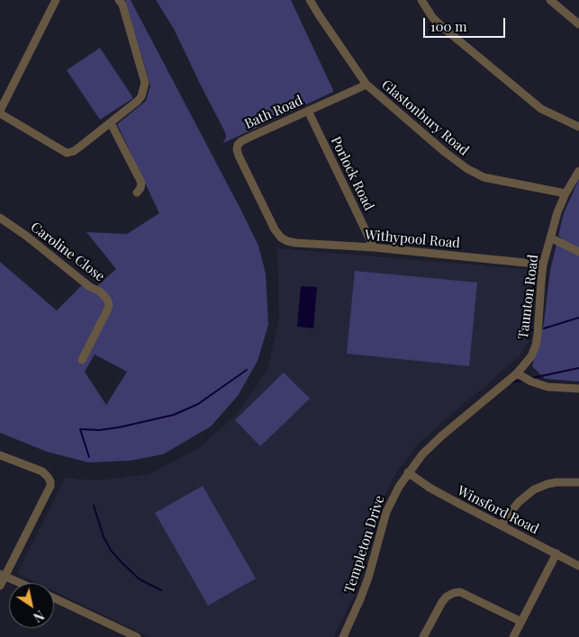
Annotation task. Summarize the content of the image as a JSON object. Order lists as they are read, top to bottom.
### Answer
{
  "streets": {
    "street": [
      "Bath Road",
      "Glastonbury Road",
      "Porlock Road",
      "Withypool Road",
      "Caroline Close",
      "Taunton Road",
      "Winsford Road",
      "Templeton Drive"
    ]
  },
  "crossings": [
    ["Bath Road", "Glastonbury Road"],
    ["Bath Road", "Porlock Road"],
    ["Bath Road", "Withypool Road"],
    ["Glastonbury Road", "Taunton Road"],
    ["Porlock Road", "Withypool Road"],
    ["Withypool Road", "Taunton Road"],
    ["Taunton Road", "Templeton Drive"],
    ["Winsford Road", "Templeton Drive"]
  ],
  "scale_bar": "100 m",
  "north": "bottom right"
}
